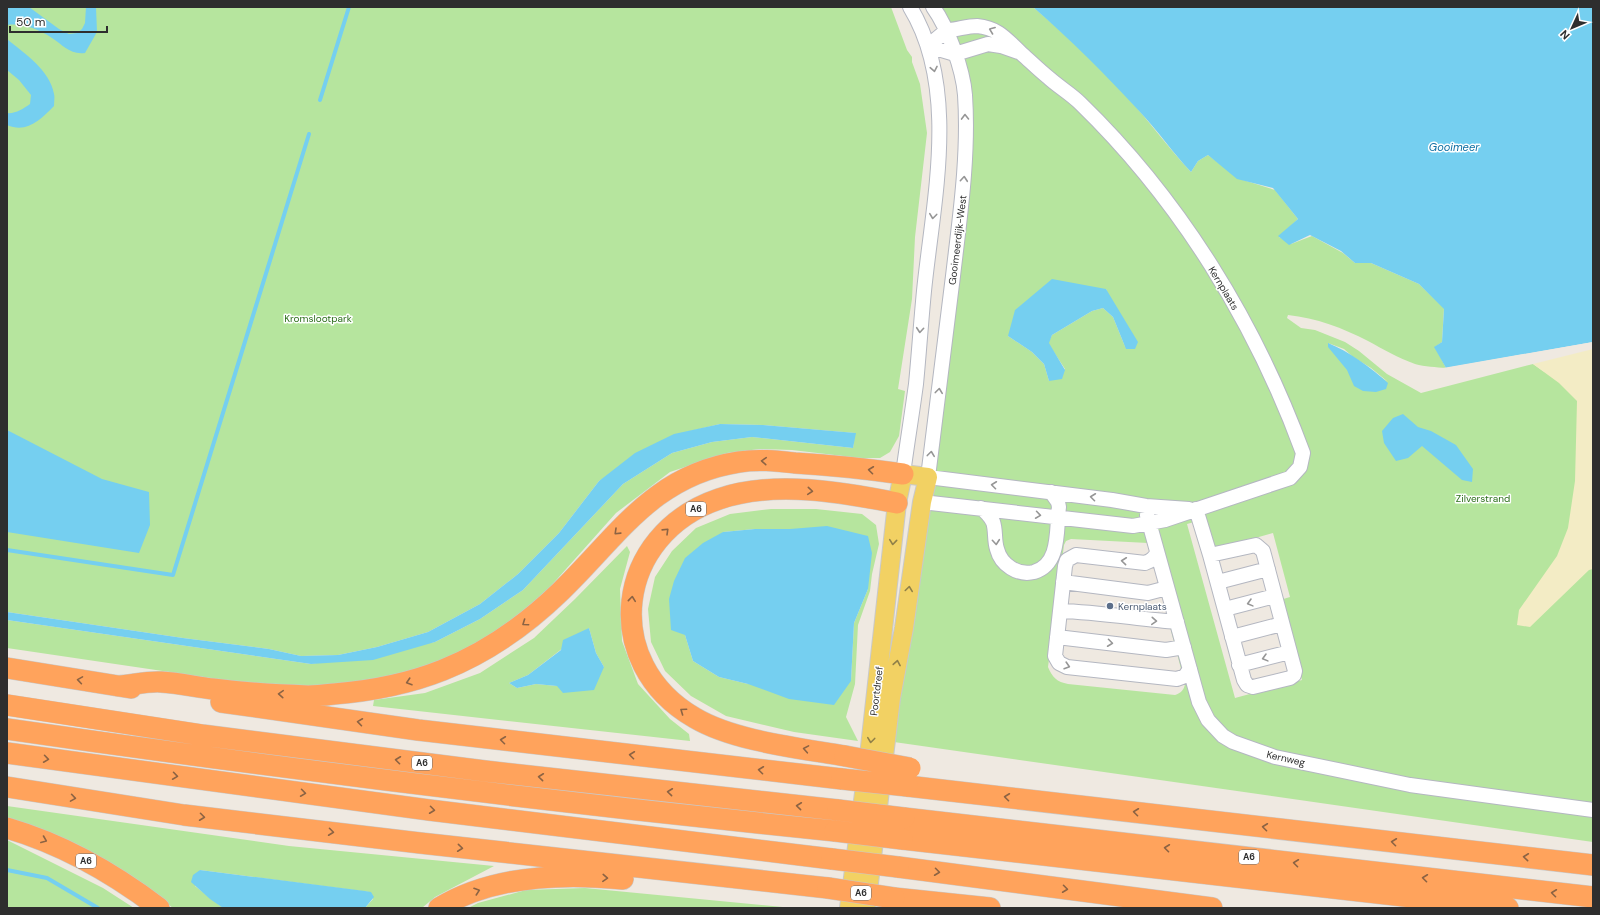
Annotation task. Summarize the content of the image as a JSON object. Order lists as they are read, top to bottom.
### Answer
{
  "streets": {
    "highway": ["A6"],
    "main road": ["Kernplaats", "Poortdreef"],
    "street": ["Gooimeerdijk-West", "Kernweg"]
  },
  "crossings": [
    ["Gooimeerdijk-West", "Kernplaats"],
    ["Gooimeerdijk-West", "Poortdreef"],
    ["Kernplaats", "A6"],
    ["Kernplaats", "Poortdreef"],
    ["Kernplaats", "Kernweg"],
    ["A6", "Poortdreef"]
  ],
  "water": ["Gooimeer"],
  "parks": ["Kromslootpark", "Zilverstrand"],
  "places": ["Kernplaats"],
  "scale_bar": "50 m",
  "north": "bottom left"
}
